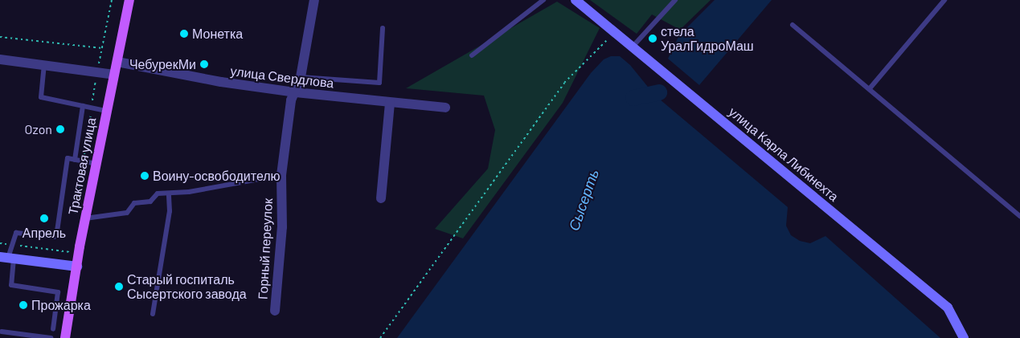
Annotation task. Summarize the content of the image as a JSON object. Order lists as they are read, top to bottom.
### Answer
{
  "streets": {
    "main road": ["Трактовая улица"],
    "street": ["улица Свердлова", "улица Карла Либкнехта", "Горный переулок"]
  },
  "crossings": [
    ["улица Свердлова", "Трактовая улица"],
    ["улица Свердлова", "Горный переулок"]
  ],
  "water": ["Сысерть"],
  "places": [
    "Монетка",
    "стела УралГидроМаш",
    "ЧебурекМи",
    "Ozon",
    "Воину-освободителю",
    "Апрель",
    "Старый госпиталь Сысертского завода",
    "Прожарка"
  ]
}
